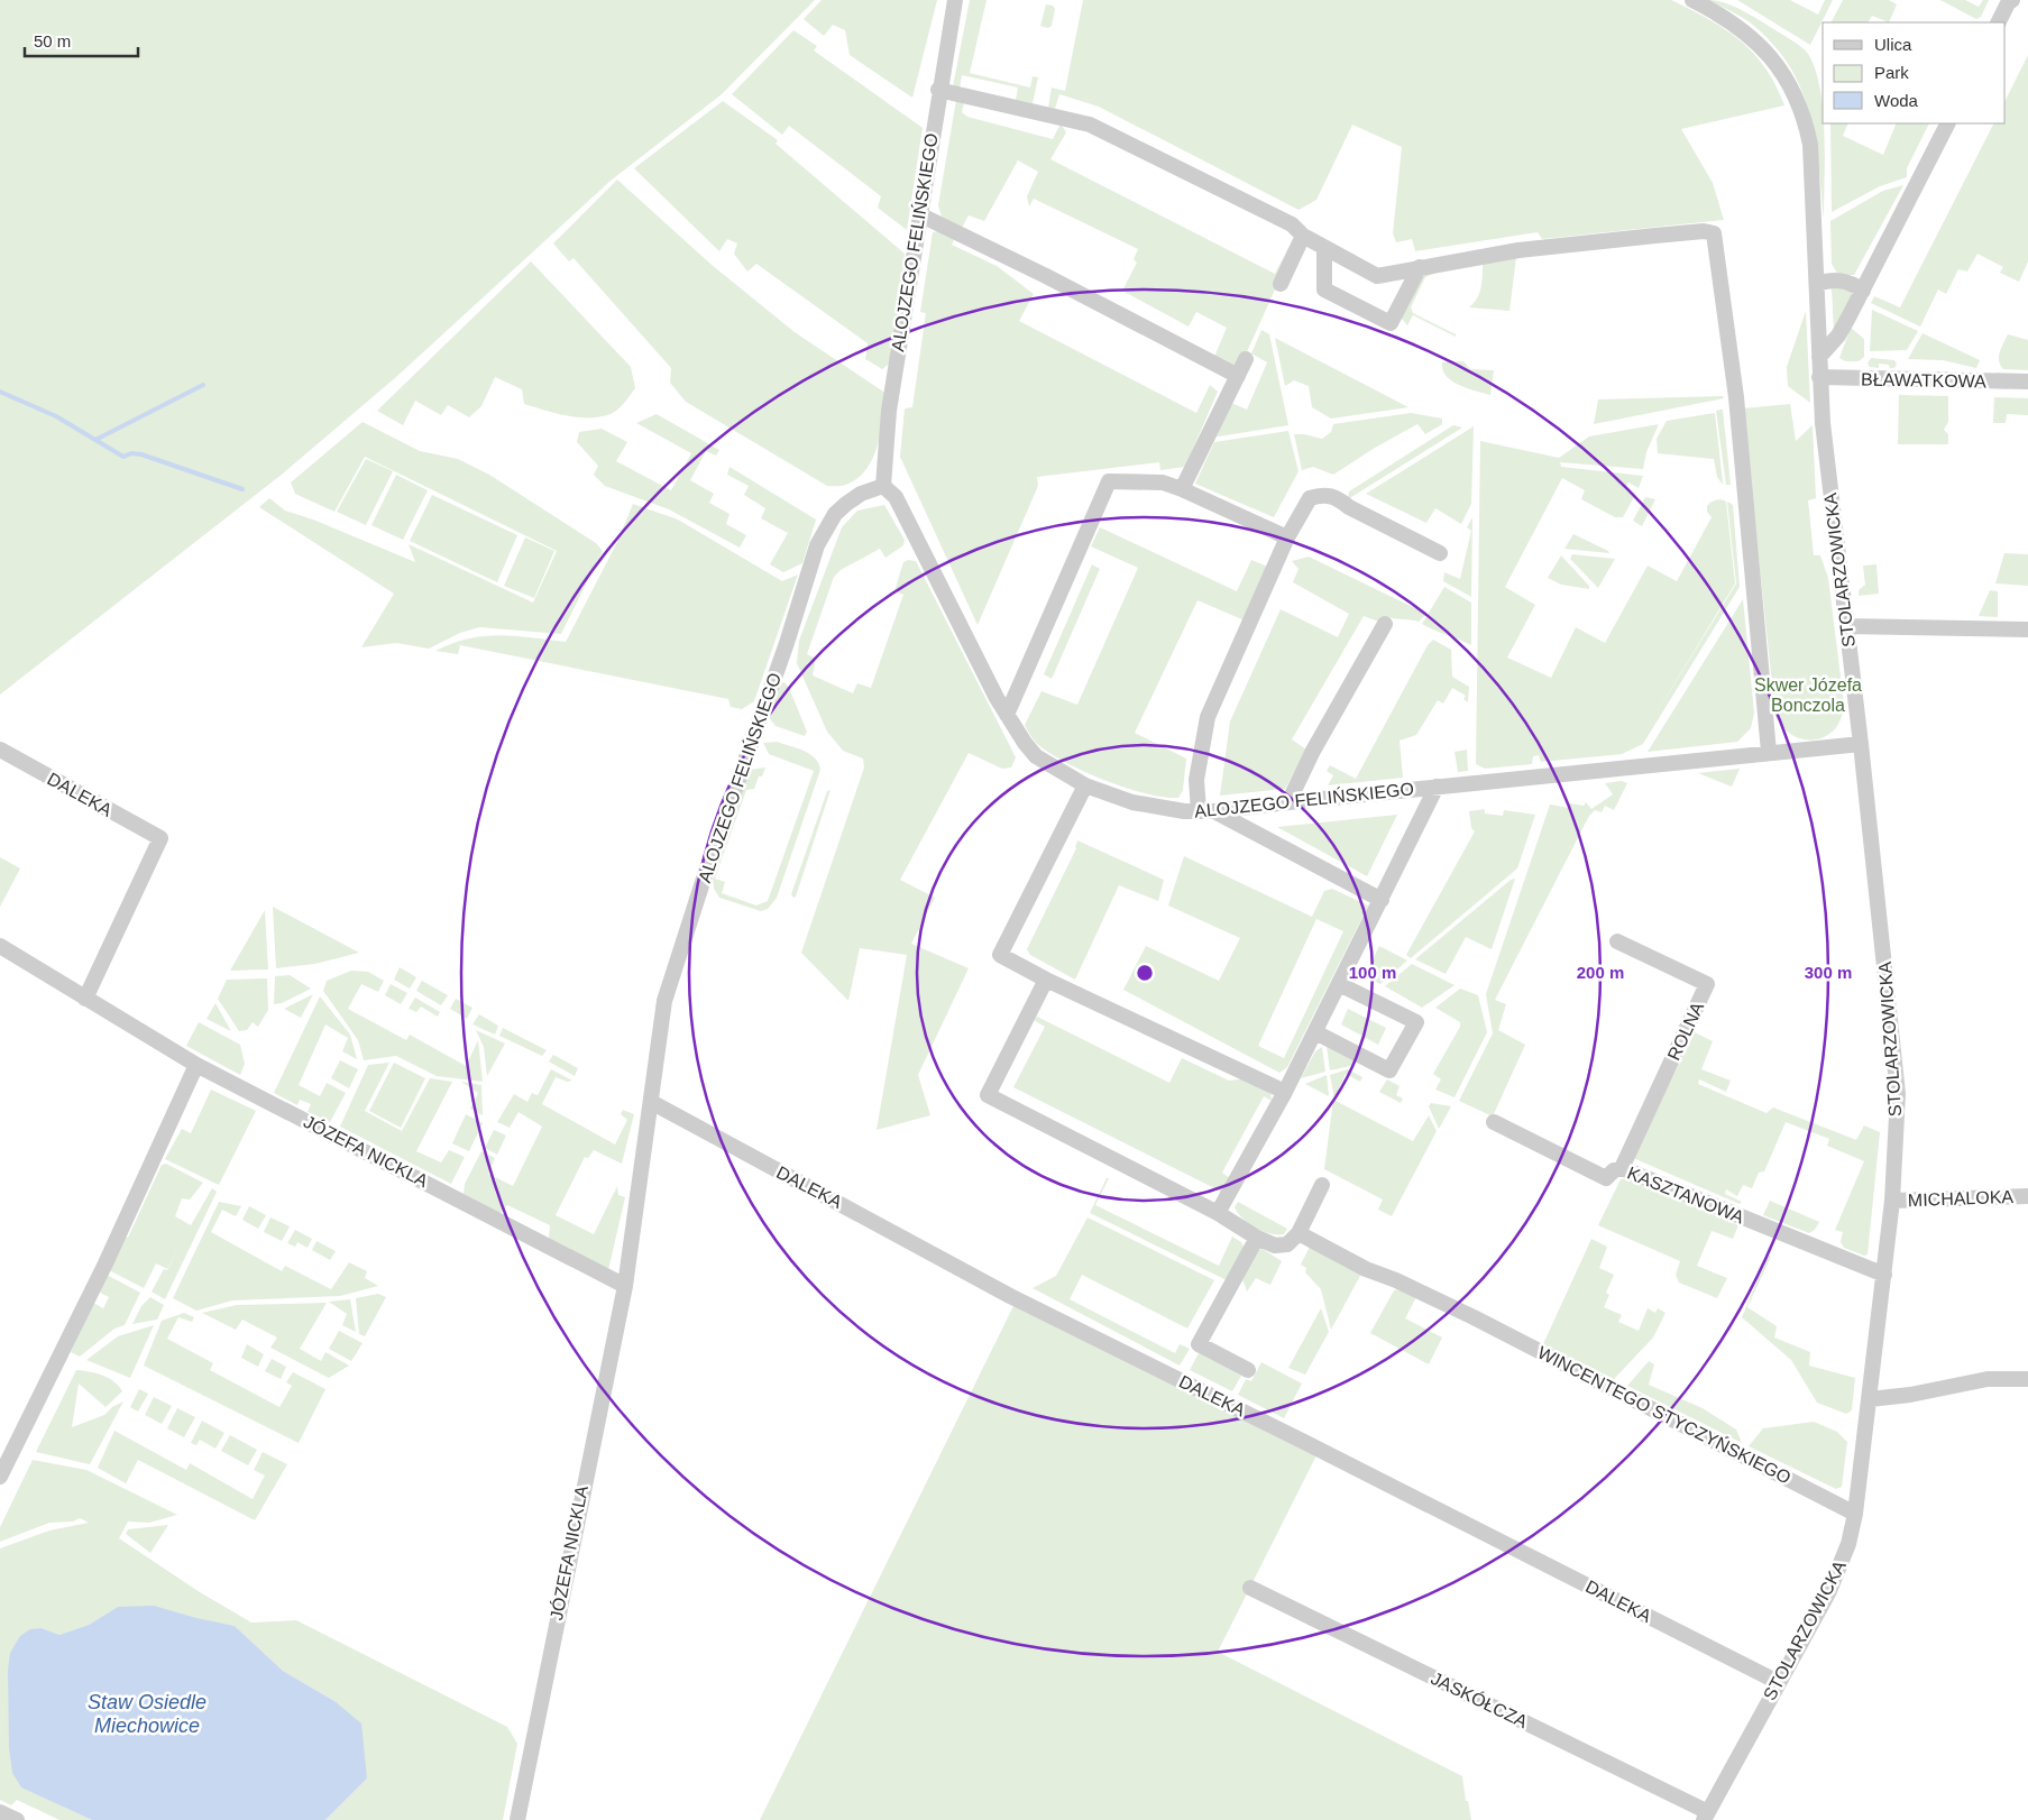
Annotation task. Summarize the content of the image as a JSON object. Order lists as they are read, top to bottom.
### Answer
{
  "streets": {
    "street": [
      "ALOJZEGO FELIŃSKIEGO",
      "BŁAWATKOWA",
      "STOLARZOWICKA",
      "DALEKA",
      "ROLNA",
      "JÓZEFA NICKLA",
      "KASZTANOWA",
      "MICHALOKA",
      "WINCENTEGO STYCZYŃSKIEGO",
      "JASKÓŁCZA"
    ]
  },
  "crossings": [
    ["ALOJZEGO FELIŃSKIEGO", "STOLARZOWICKA"],
    ["ALOJZEGO FELIŃSKIEGO", "DALEKA"],
    ["ALOJZEGO FELIŃSKIEGO", "JÓZEFA NICKLA"],
    ["BŁAWATKOWA", "STOLARZOWICKA"],
    ["STOLARZOWICKA", "DALEKA"],
    ["STOLARZOWICKA", "KASZTANOWA"],
    ["STOLARZOWICKA", "MICHALOKA"],
    ["STOLARZOWICKA", "WINCENTEGO STYCZYŃSKIEGO"],
    ["STOLARZOWICKA", "JASKÓŁCZA"],
    ["DALEKA", "JÓZEFA NICKLA"],
    ["ROLNA", "KASZTANOWA"]
  ],
  "water": ["Staw Osiedle Miechowice"],
  "parks": ["Skwer Józefa Bonczola"],
  "legend": ["Ulica", "Park", "Woda"],
  "scale_bar": "50 m",
  "rings": ["100 m", "200 m", "300 m"]
}
